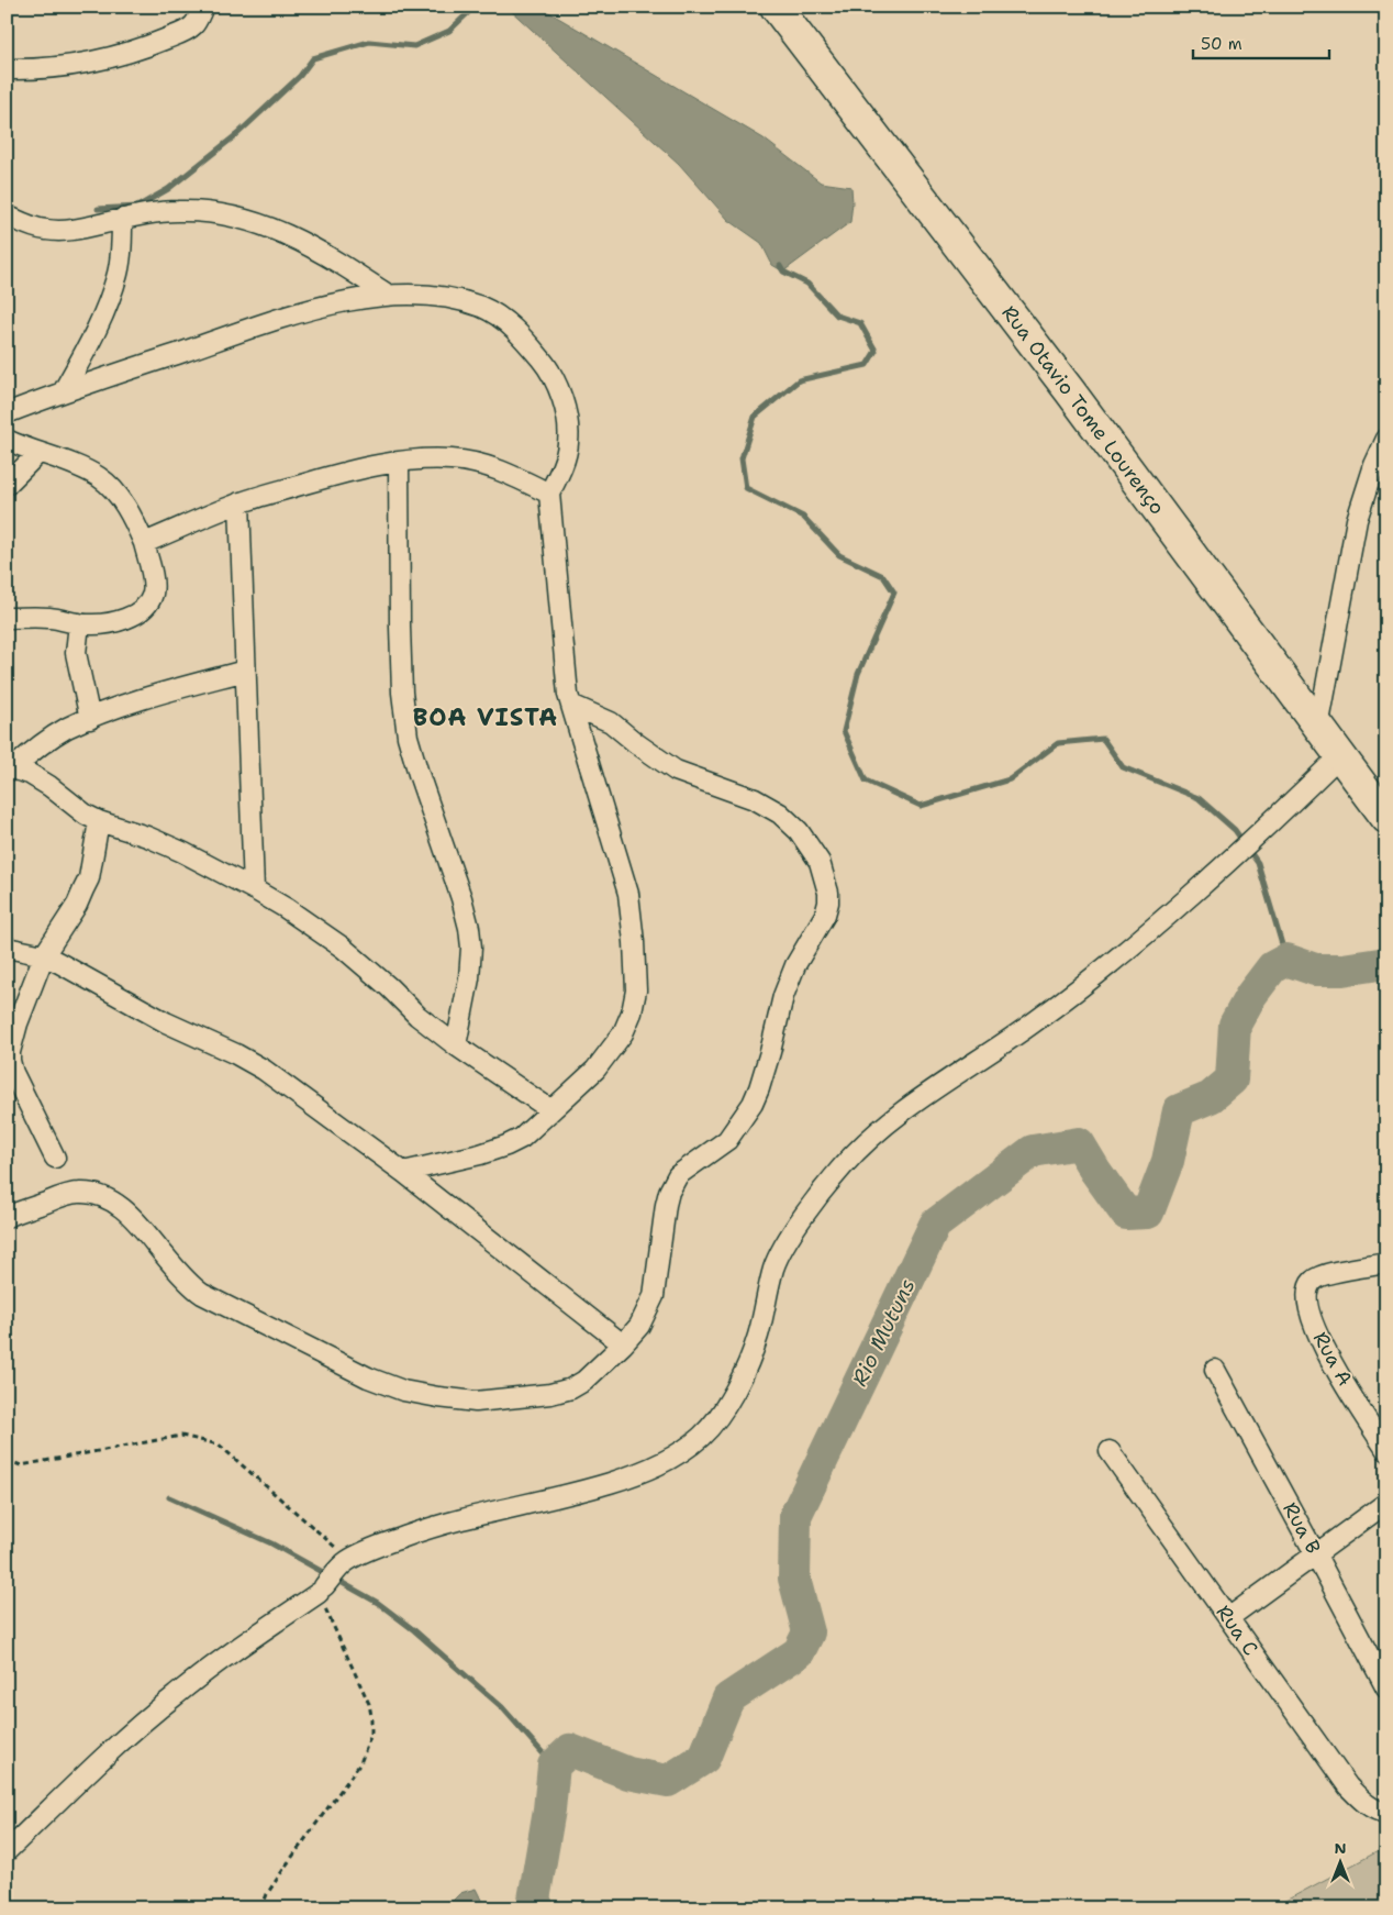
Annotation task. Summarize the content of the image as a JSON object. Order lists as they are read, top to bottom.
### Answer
{
  "streets": {
    "main road": ["Rua Otavio Tome Lourenço"],
    "street": ["Rua A", "Rua B", "Rua C"]
  },
  "districts": ["BOA VISTA"],
  "water": ["Rio Mutuns"],
  "scale_bar": "50 m",
  "north": "top"
}
